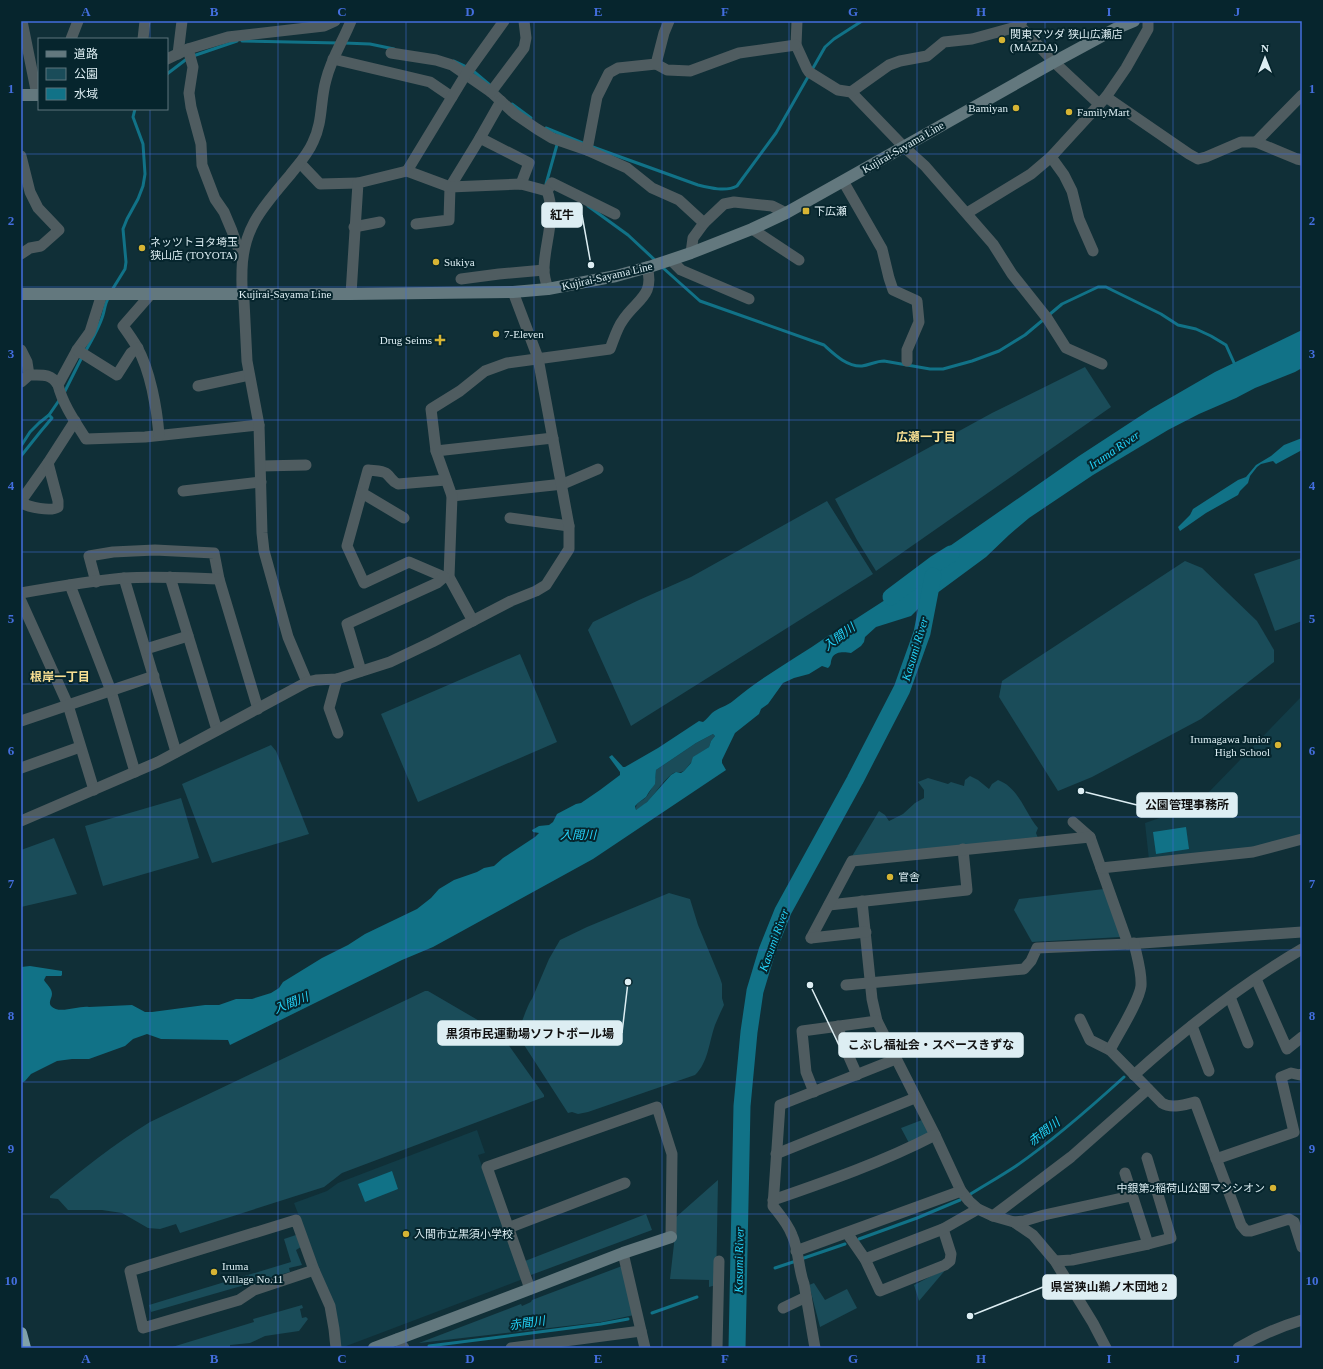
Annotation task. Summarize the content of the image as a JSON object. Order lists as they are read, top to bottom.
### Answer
{
  "streets": {
    "main road": ["Kujirai-Sayama Line"]
  },
  "districts": ["広瀬一丁目", "根岸一丁目"],
  "water": [
    "Iruma River",
    "入間川",
    "Kasumi River",
    "赤間川"
  ],
  "places": {
    "other": [
      "関東マツダ 狭山広瀬店 (MAZDA)",
      "Bamiyan",
      "FamilyMart",
      "ネッツトヨタ埼玉 狭山店 (TOYOTA)",
      "Sukiya",
      "紅牛",
      "7-Eleven",
      "Irumagawa Junior High School",
      "公園管理事務所",
      "官舎",
      "黒須市民運動場ソフトボール場",
      "こぶし福祉会・スペースきずな",
      "中銀第2稲荷山公園マンシオン",
      "入間市立黒須小学校",
      "Iruma Village No.11",
      "県営狭山鵜ノ木団地 2"
    ],
    "transit": ["下広瀬"],
    "health": ["Drug Seims"]
  },
  "legend": ["道路", "公園", "水域"],
  "north": "top",
  "grid": {
    "columns": [
      "A",
      "B",
      "C",
      "D",
      "E",
      "F",
      "G",
      "H",
      "I",
      "J"
    ],
    "rows": [
      "1",
      "2",
      "3",
      "4",
      "5",
      "6",
      "7",
      "8",
      "9",
      "10"
    ]
  }
}
